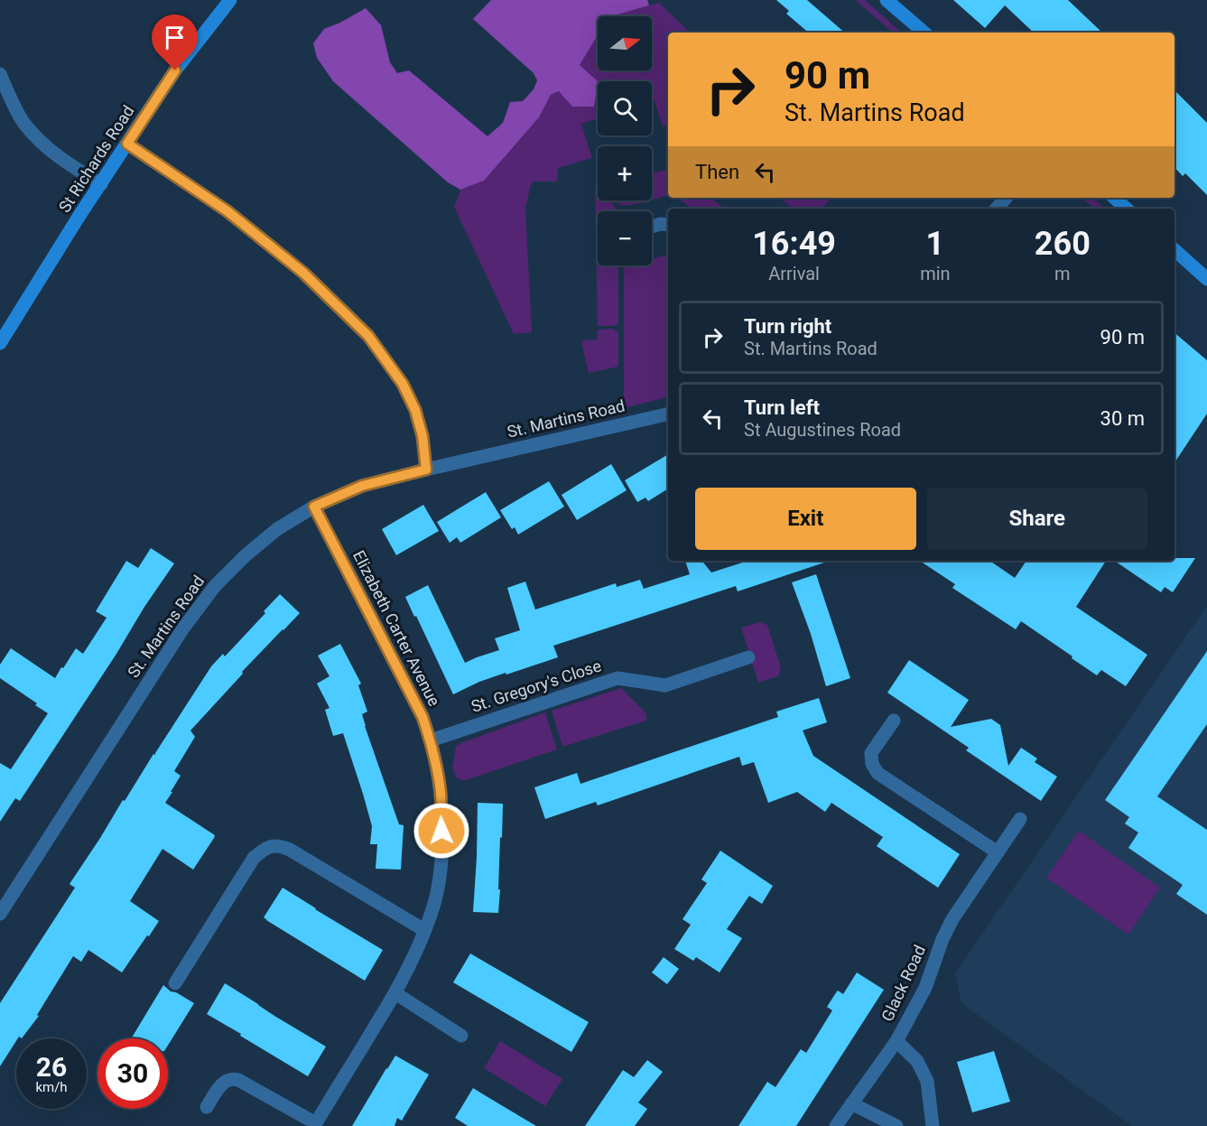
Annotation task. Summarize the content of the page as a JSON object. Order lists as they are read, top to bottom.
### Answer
{
  "streets": {
    "street": [
      "St Richards Road",
      "St. Martins Road",
      "Elizabeth Carter Avenue",
      "St. Gregory's Close",
      "Glack Road"
    ]
  },
  "crossings": [
    ["St. Martins Road", "Elizabeth Carter Avenue"],
    ["Elizabeth Carter Avenue", "St. Gregory's Close"]
  ],
  "north": "right",
  "page": {
    "map_buttons": ["+", "−"],
    "turn": ["90 m", "St. Martins Road"],
    "then": "Then",
    "eta": [
      "16:49",
      "Arrival",
      "1",
      "min",
      "260",
      "m"
    ],
    "list": [
      {
        "name": "Turn right",
        "note": "St. Martins Road",
        "value": "90 m"
      },
      {
        "name": "Turn left",
        "note": "St Augustines Road",
        "value": "30 m"
      }
    ],
    "buttons": ["Exit", "Share"],
    "speed": "26 km/h",
    "limit": "30"
  }
}
